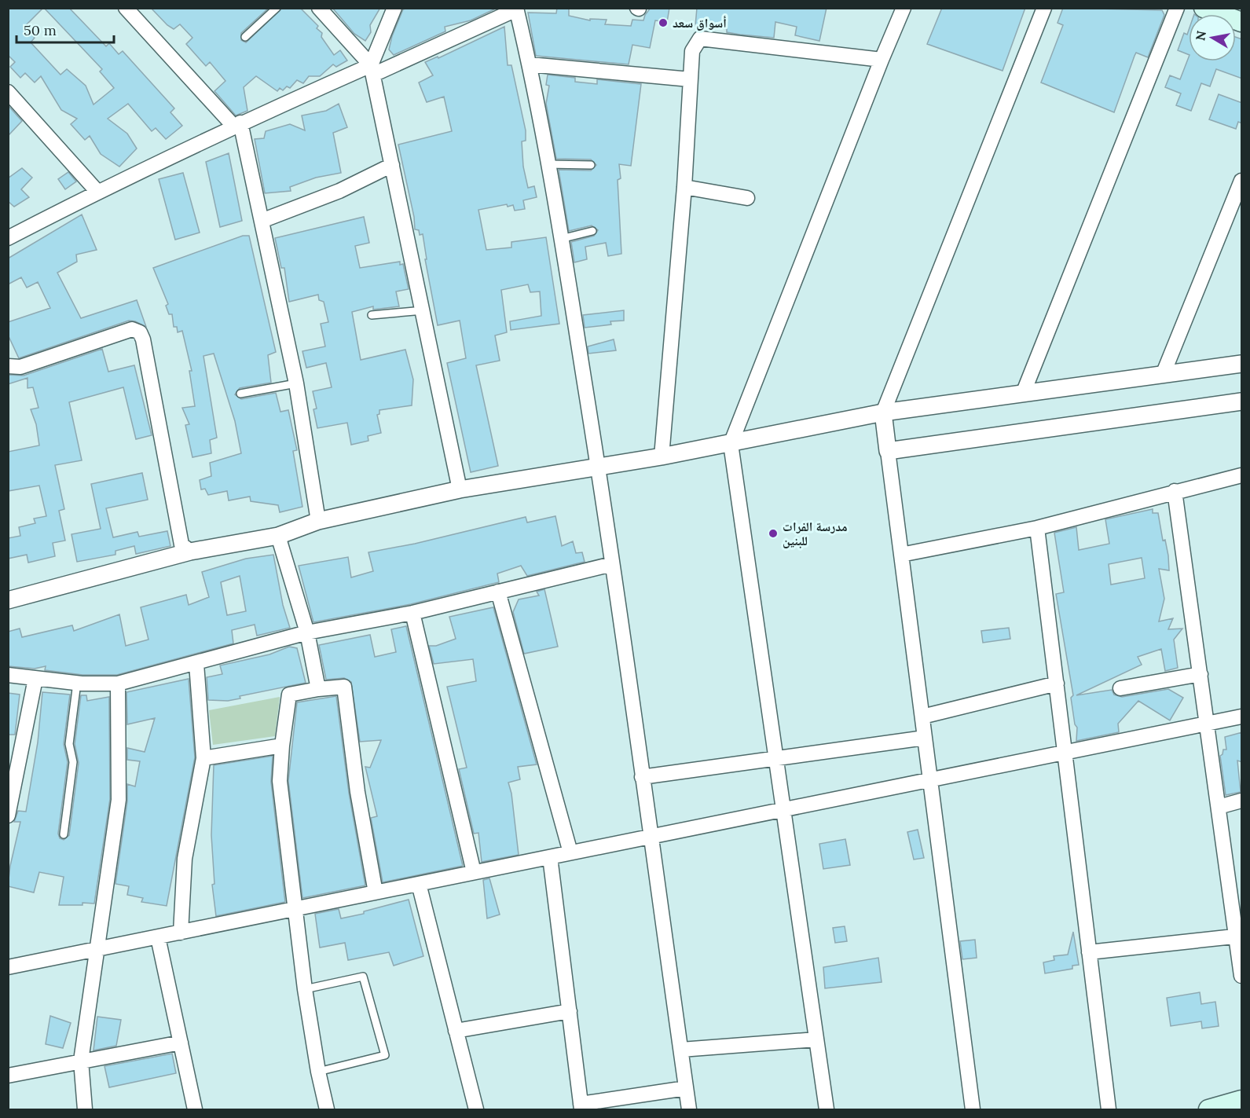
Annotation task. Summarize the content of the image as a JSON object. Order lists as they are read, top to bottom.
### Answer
{
  "places": ["أسواق سعد", "مدرسة الفرات للبنين"],
  "scale_bar": "50 m",
  "north": "left"
}
